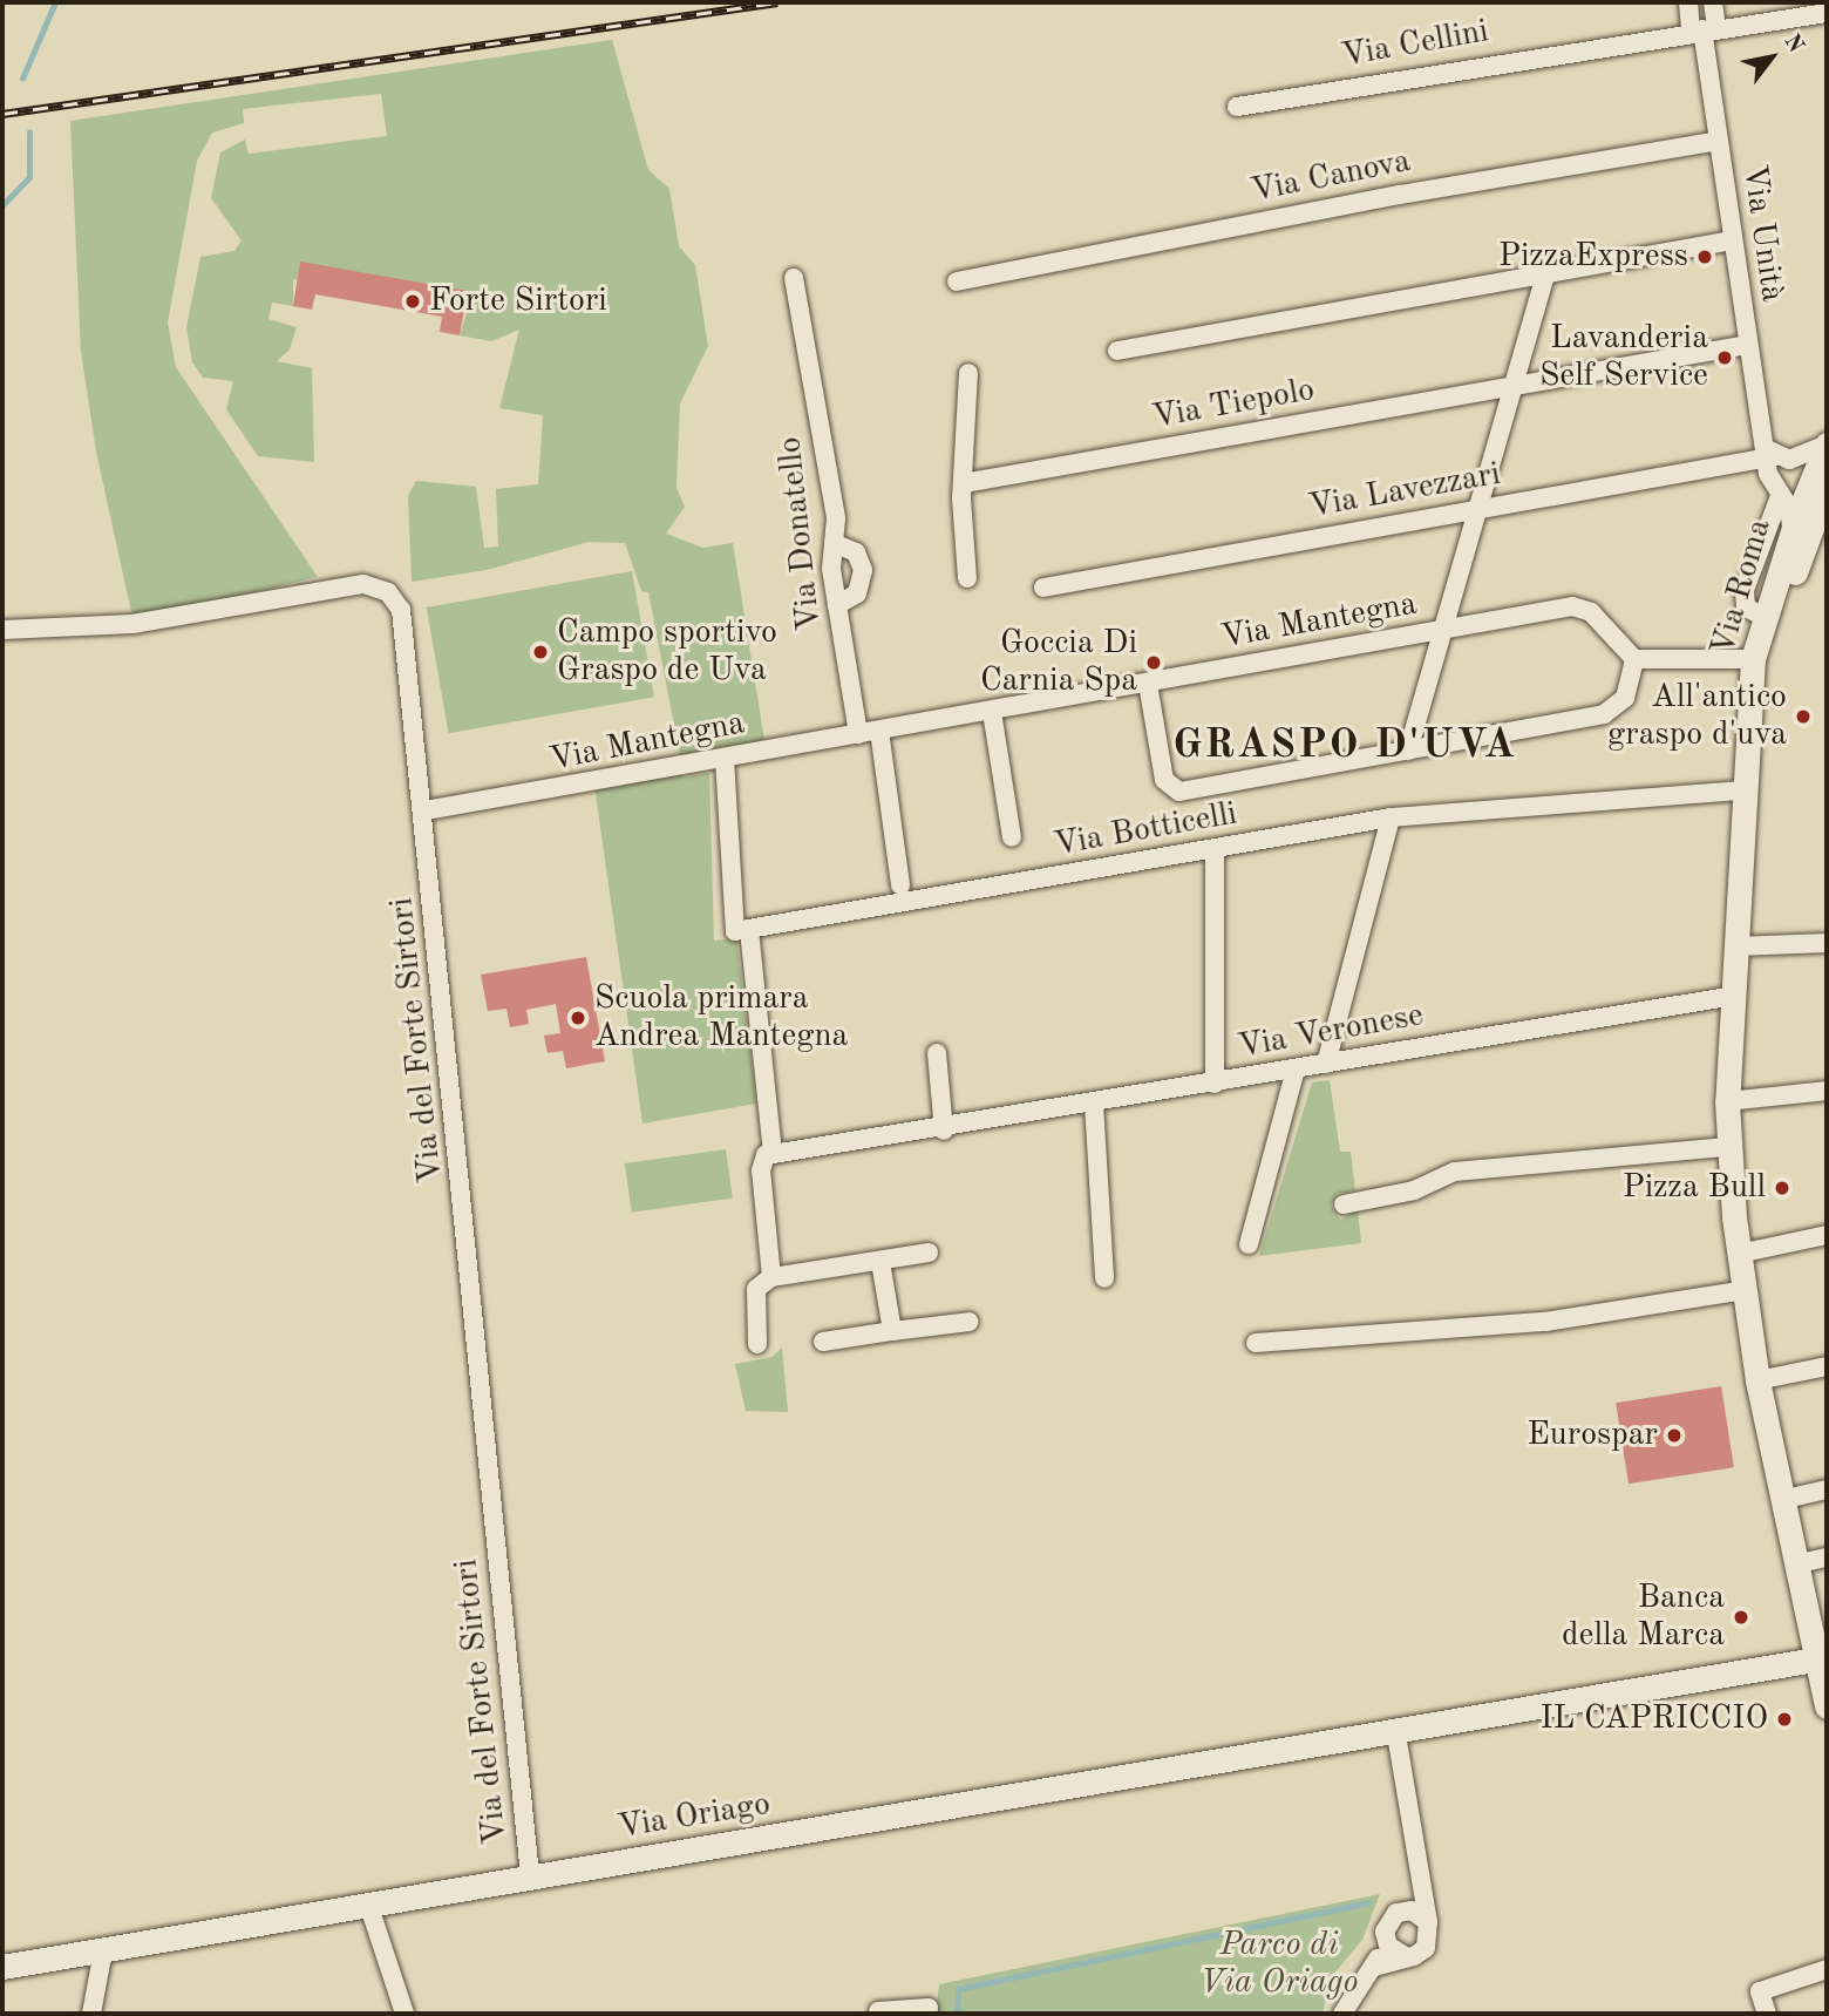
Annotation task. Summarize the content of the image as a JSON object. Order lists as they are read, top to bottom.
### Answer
{
  "streets": {
    "street": [
      "Via Cellini",
      "Via Canova",
      "Via Unità",
      "Via Tiepolo",
      "Via Lavezzari",
      "Via Donatello",
      "Via Roma",
      "Via Mantegna",
      "Via Botticelli",
      "Via Veronese",
      "Via del Forte Sirtori",
      "Via Oriago"
    ]
  },
  "crossings": [
    ["Via Cellini", "Via Unità"],
    ["Via Canova", "Via Unità"],
    ["Via Unità", "Via Tiepolo"],
    ["Via Unità", "Via Lavezzari"],
    ["Via Unità", "Via Roma"],
    ["Via Donatello", "Via Mantegna"],
    ["Via Roma", "Via Botticelli"],
    ["Via Roma", "Via Veronese"],
    ["Via Roma", "Via Oriago"],
    ["Via Mantegna", "Via del Forte Sirtori"],
    ["Via del Forte Sirtori", "Via Oriago"]
  ],
  "districts": ["GRASPO D'UVA"],
  "parks": ["Parco di Via Oriago"],
  "places": [
    "PizzaExpress",
    "Forte Sirtori",
    "Lavanderia Self Service",
    "Campo sportivo Graspo de Uva",
    "Goccia Di Carnia Spa",
    "All'antico graspo d'uva",
    "Scuola primara Andrea Mantegna",
    "Pizza Bull",
    "Eurospar",
    "Banca della Marca",
    "IL CAPRICCIO"
  ],
  "north": "top right"
}
